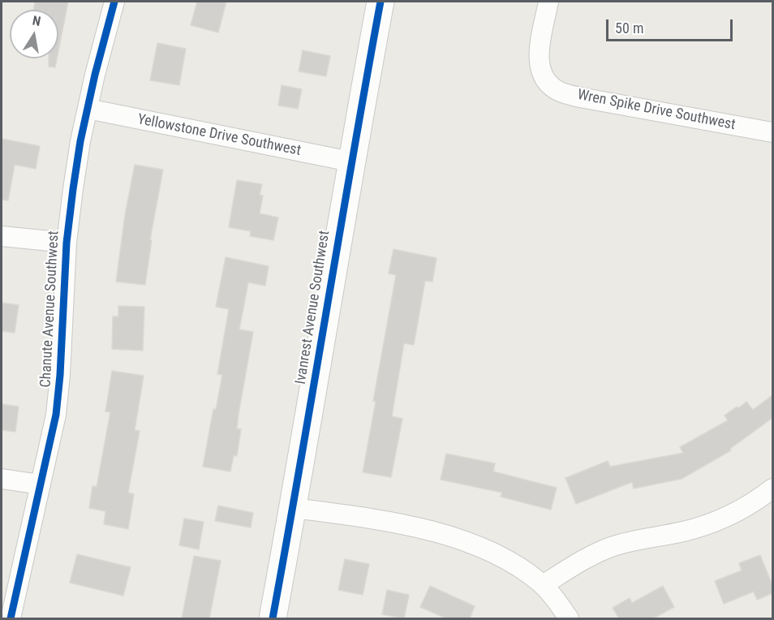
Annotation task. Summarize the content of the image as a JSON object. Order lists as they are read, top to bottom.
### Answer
{
  "streets": {
    "street": [
      "Wren Spike Drive Southwest",
      "Yellowstone Drive Southwest",
      "Ivanrest Avenue Southwest",
      "Chanute Avenue Southwest"
    ]
  },
  "crossings": [
    ["Yellowstone Drive Southwest", "Ivanrest Avenue Southwest"],
    ["Yellowstone Drive Southwest", "Chanute Avenue Southwest"]
  ],
  "scale_bar": "50 m",
  "north": "top"
}
